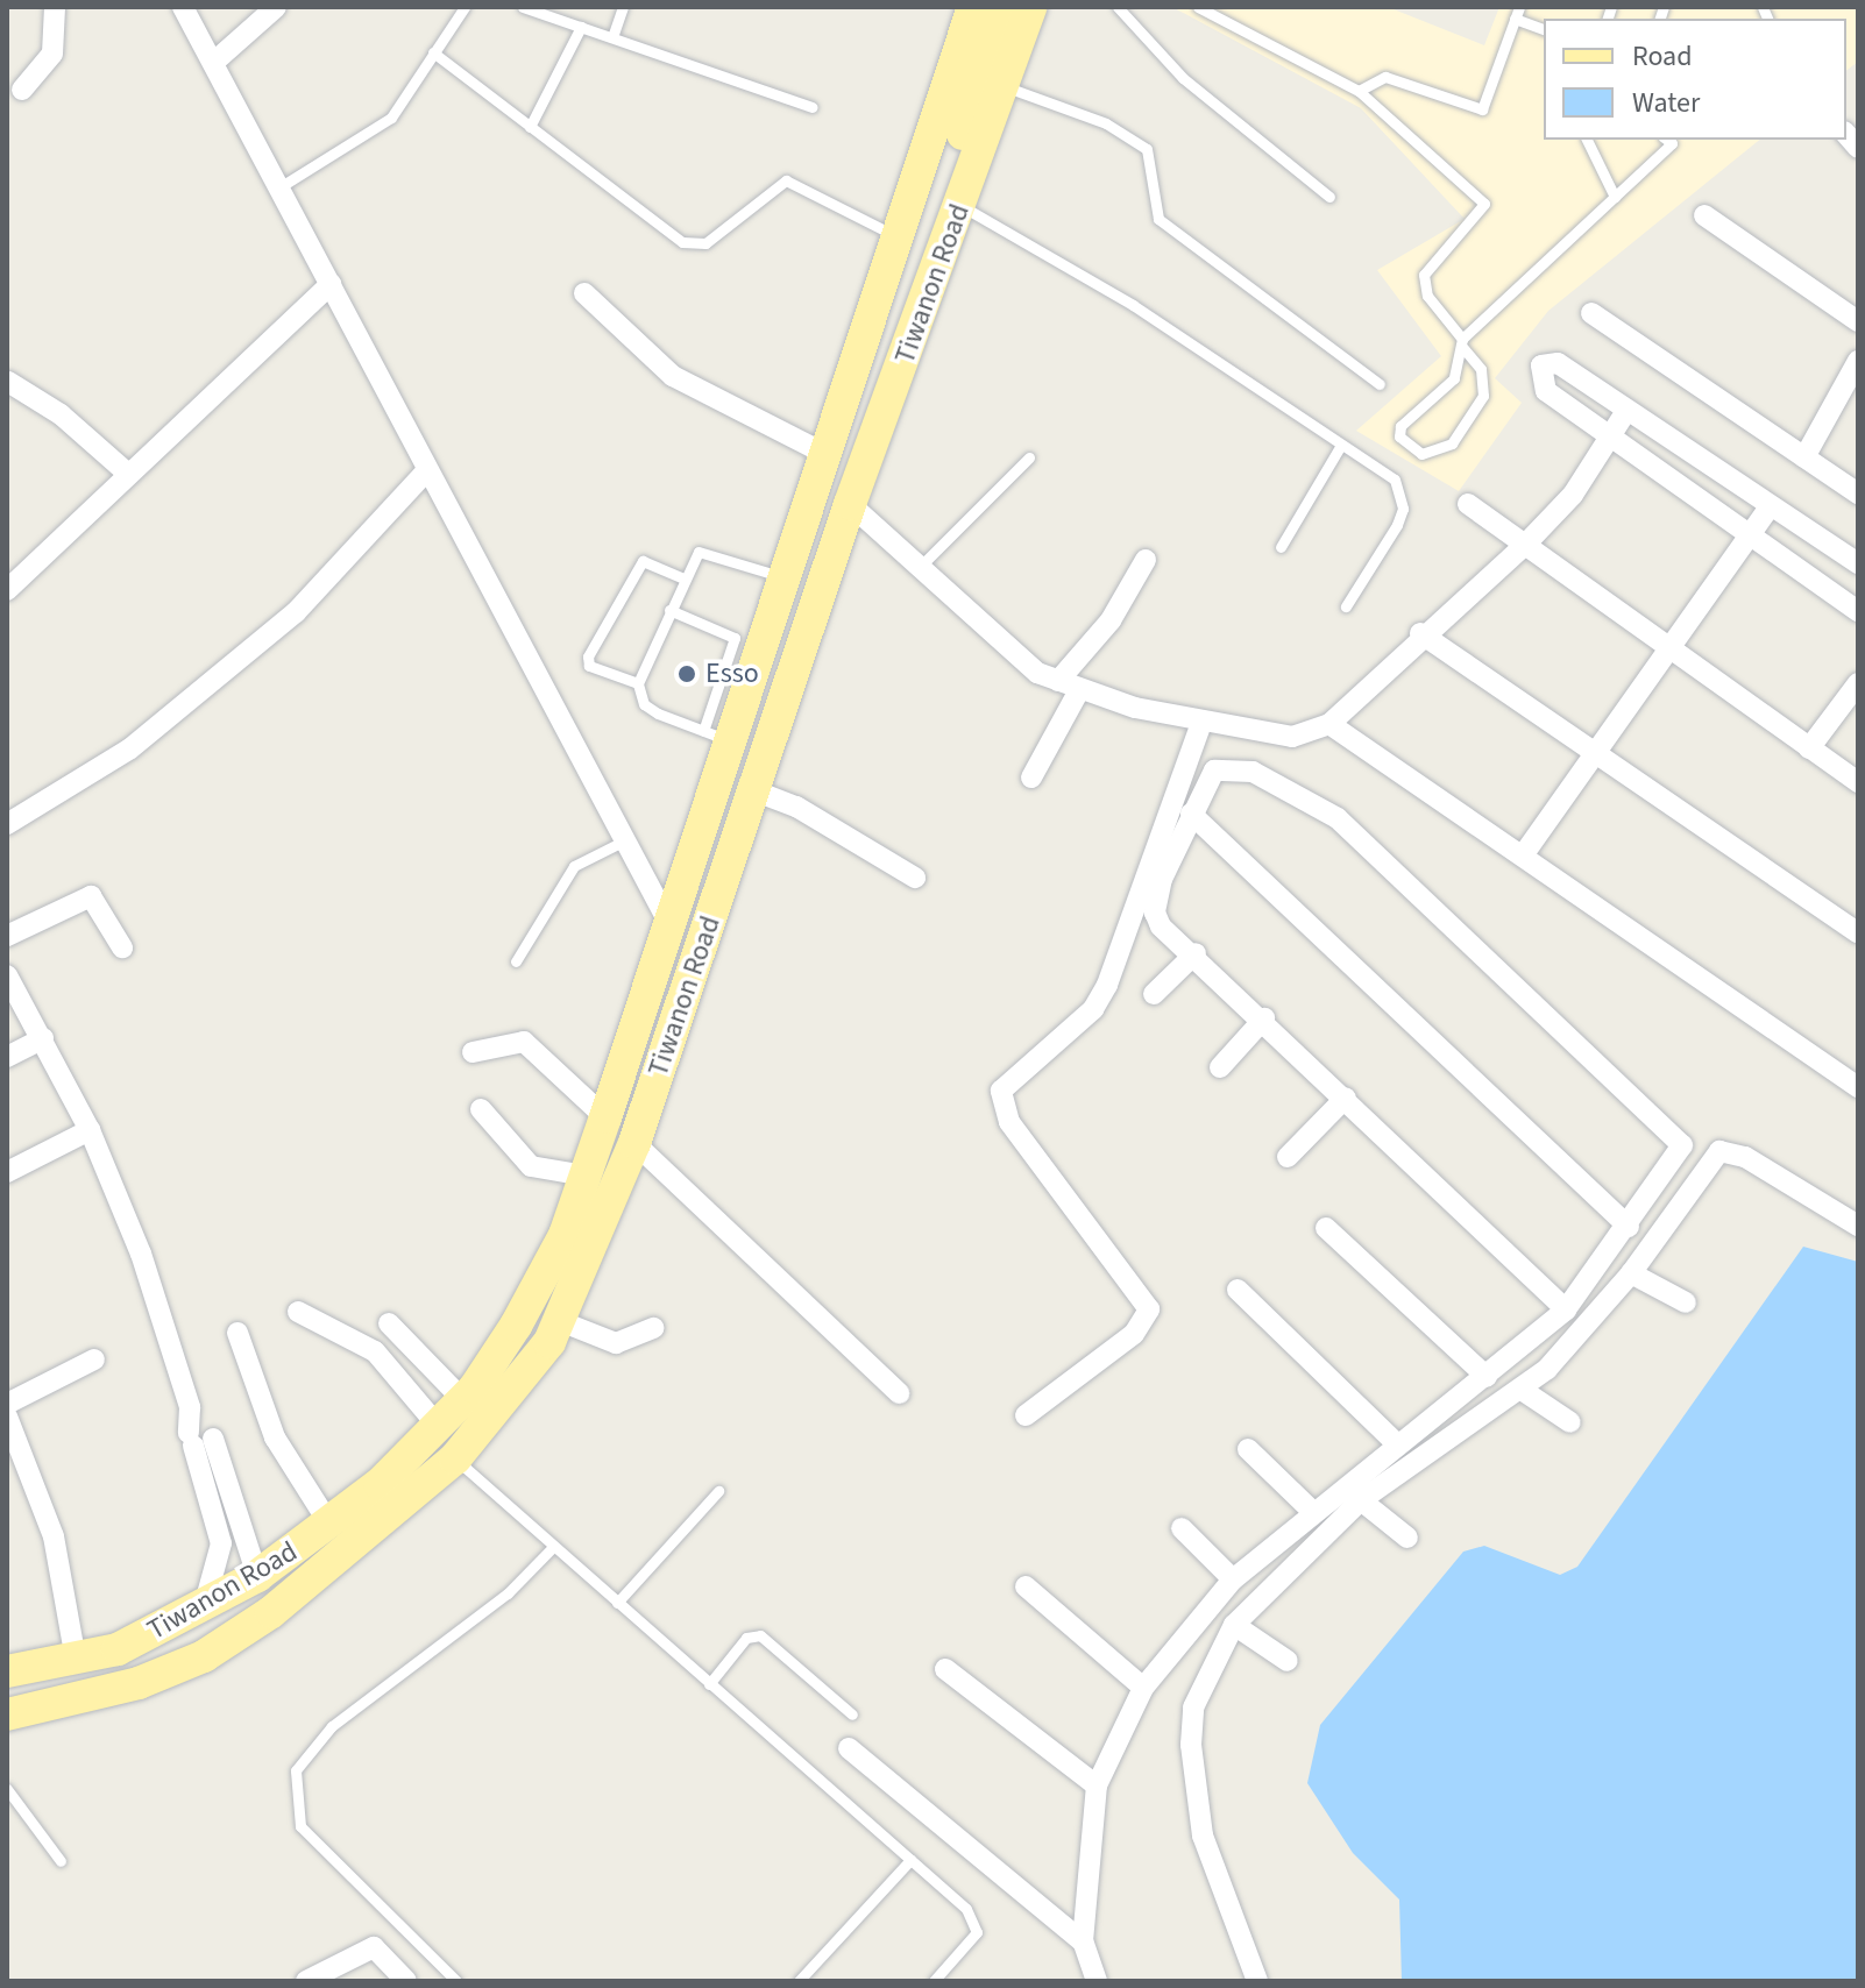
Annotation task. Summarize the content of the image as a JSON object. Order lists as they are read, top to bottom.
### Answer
{
  "streets": {
    "main road": ["Tiwanon Road"]
  },
  "places": ["Esso"],
  "legend": ["Road", "Water"]
}
